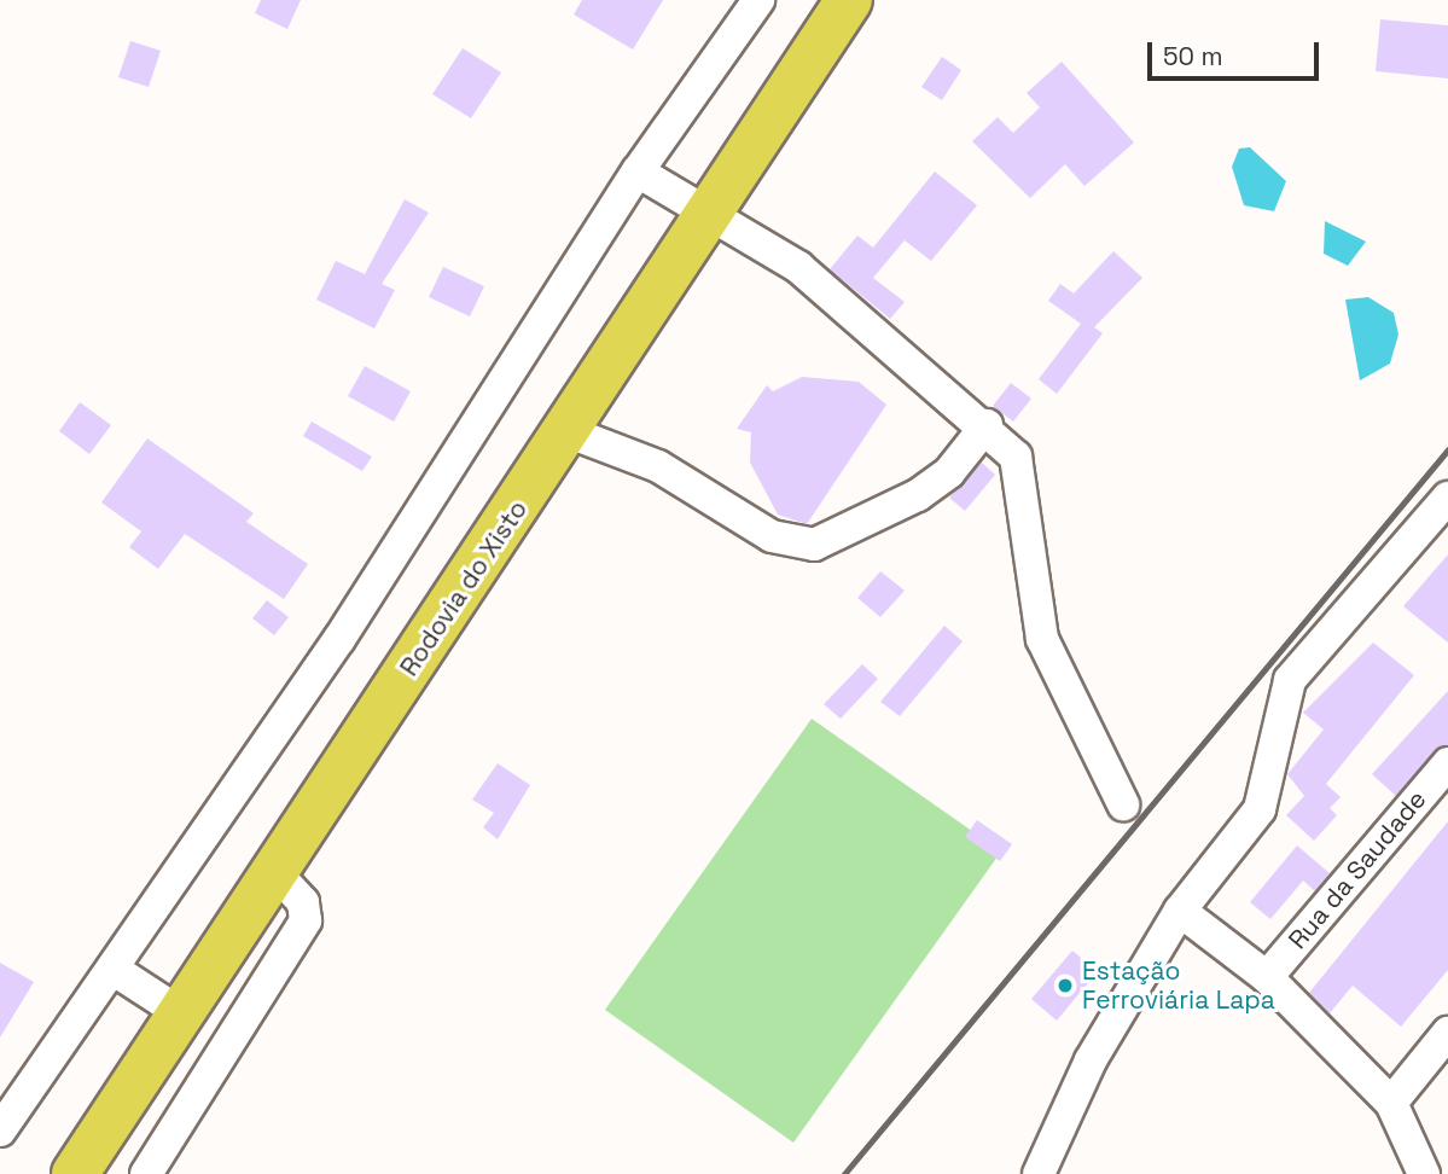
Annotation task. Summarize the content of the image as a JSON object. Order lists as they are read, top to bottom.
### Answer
{
  "streets": {
    "highway": ["Rodovia do Xisto"],
    "street": ["Rua da Saudade"]
  },
  "places": ["Estação Ferroviária Lapa"],
  "scale_bar": "50 m"
}
